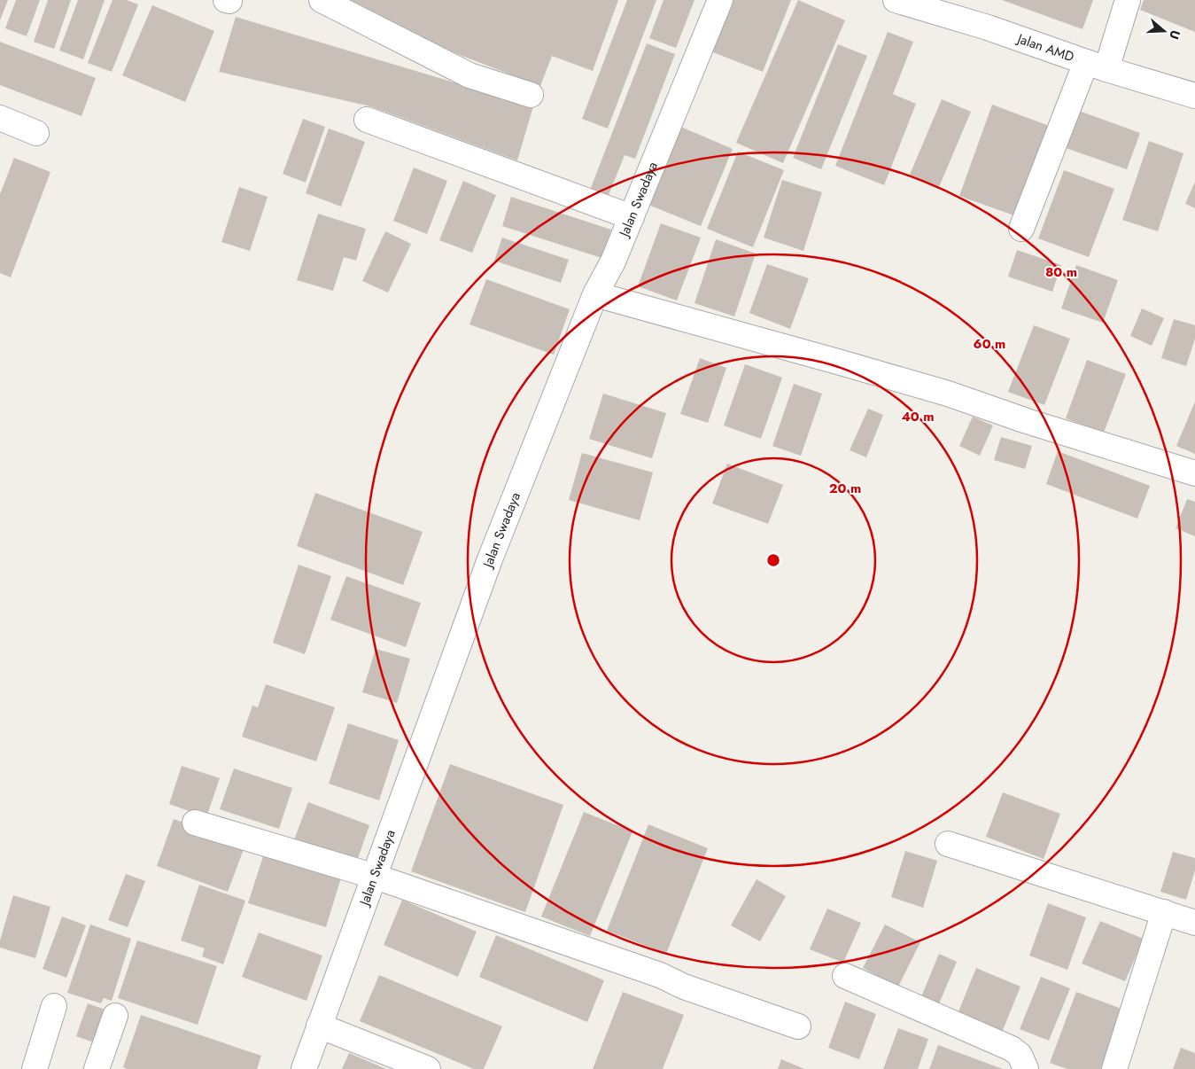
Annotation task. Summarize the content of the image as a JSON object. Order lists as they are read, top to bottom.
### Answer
{
  "streets": {
    "street": ["Jalan AMD", "Jalan Swadaya"]
  },
  "north": "right",
  "rings": [
    "80 m",
    "60 m",
    "40 m",
    "20 m"
  ]
}
